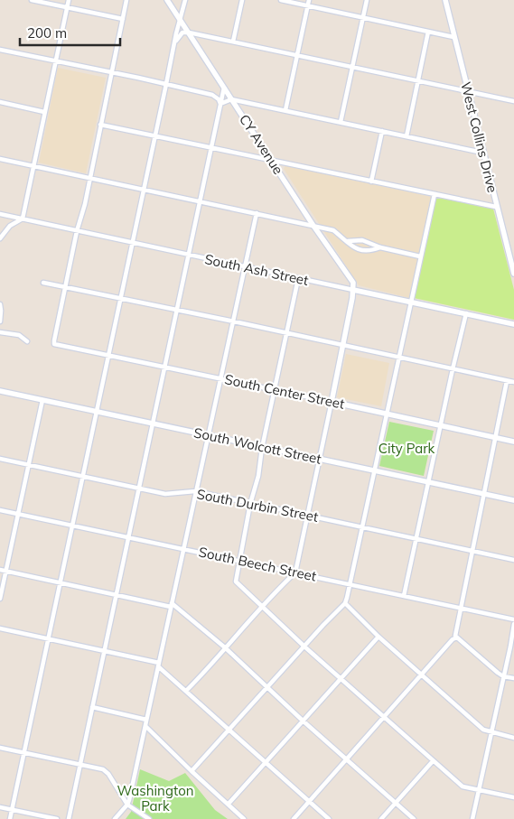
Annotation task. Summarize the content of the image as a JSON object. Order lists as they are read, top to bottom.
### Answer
{
  "streets": {
    "main road": [
      "West Collins Drive",
      "CY Avenue",
      "South Ash Street",
      "South Center Street",
      "South Wolcott Street"
    ],
    "street": ["South Durbin Street", "South Beech Street"]
  },
  "crossings": [
    ["CY Avenue", "South Ash Street"]
  ],
  "parks": ["City Park", "Washington Park"],
  "scale_bar": "200 m"
}
